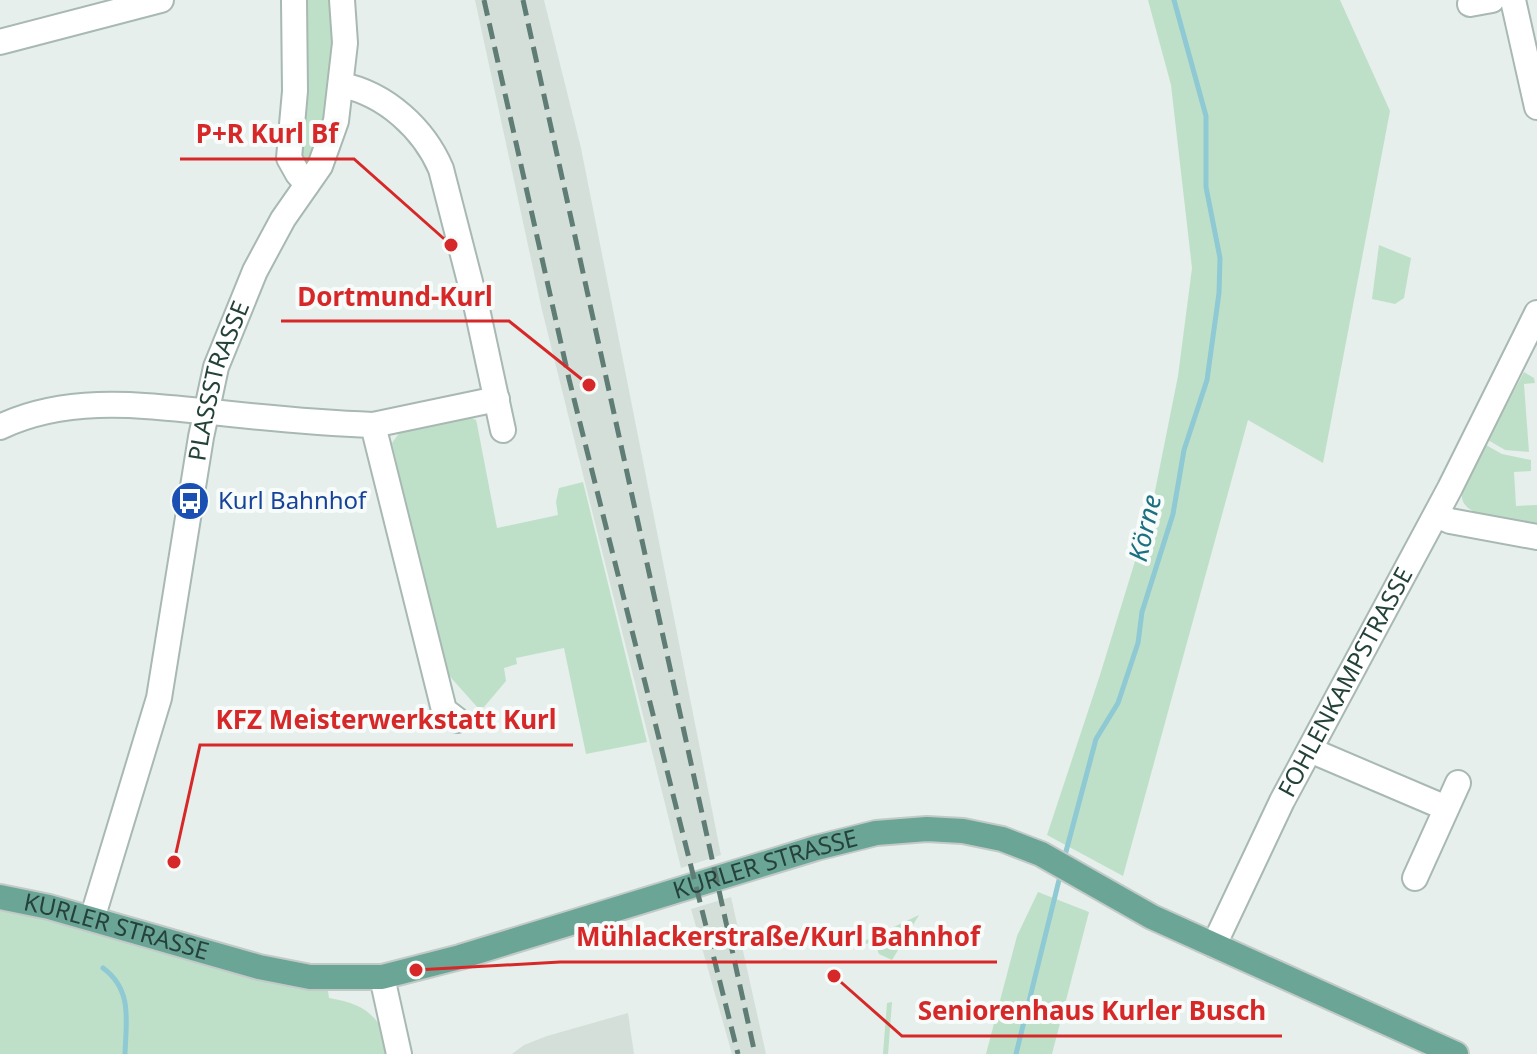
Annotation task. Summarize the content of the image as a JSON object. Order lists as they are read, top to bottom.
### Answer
{
  "streets": {
    "main road": ["KURLER STRASSE"],
    "street": ["PLASSSTRASSE", "FOHLENKAMPSTRASSE"]
  },
  "crossings": [
    ["PLASSSTRASSE", "KURLER STRASSE"],
    ["FOHLENKAMPSTRASSE", "KURLER STRASSE"]
  ],
  "water": ["Körne"],
  "places": {
    "other": [
      "P+R Kurl Bf",
      "Dortmund-Kurl",
      "KFZ Meisterwerkstatt Kurl",
      "Mühlackerstraße/Kurl Bahnhof",
      "Seniorenhaus Kurler Busch"
    ],
    "bus stop": ["Kurl Bahnhof"]
  }
}
